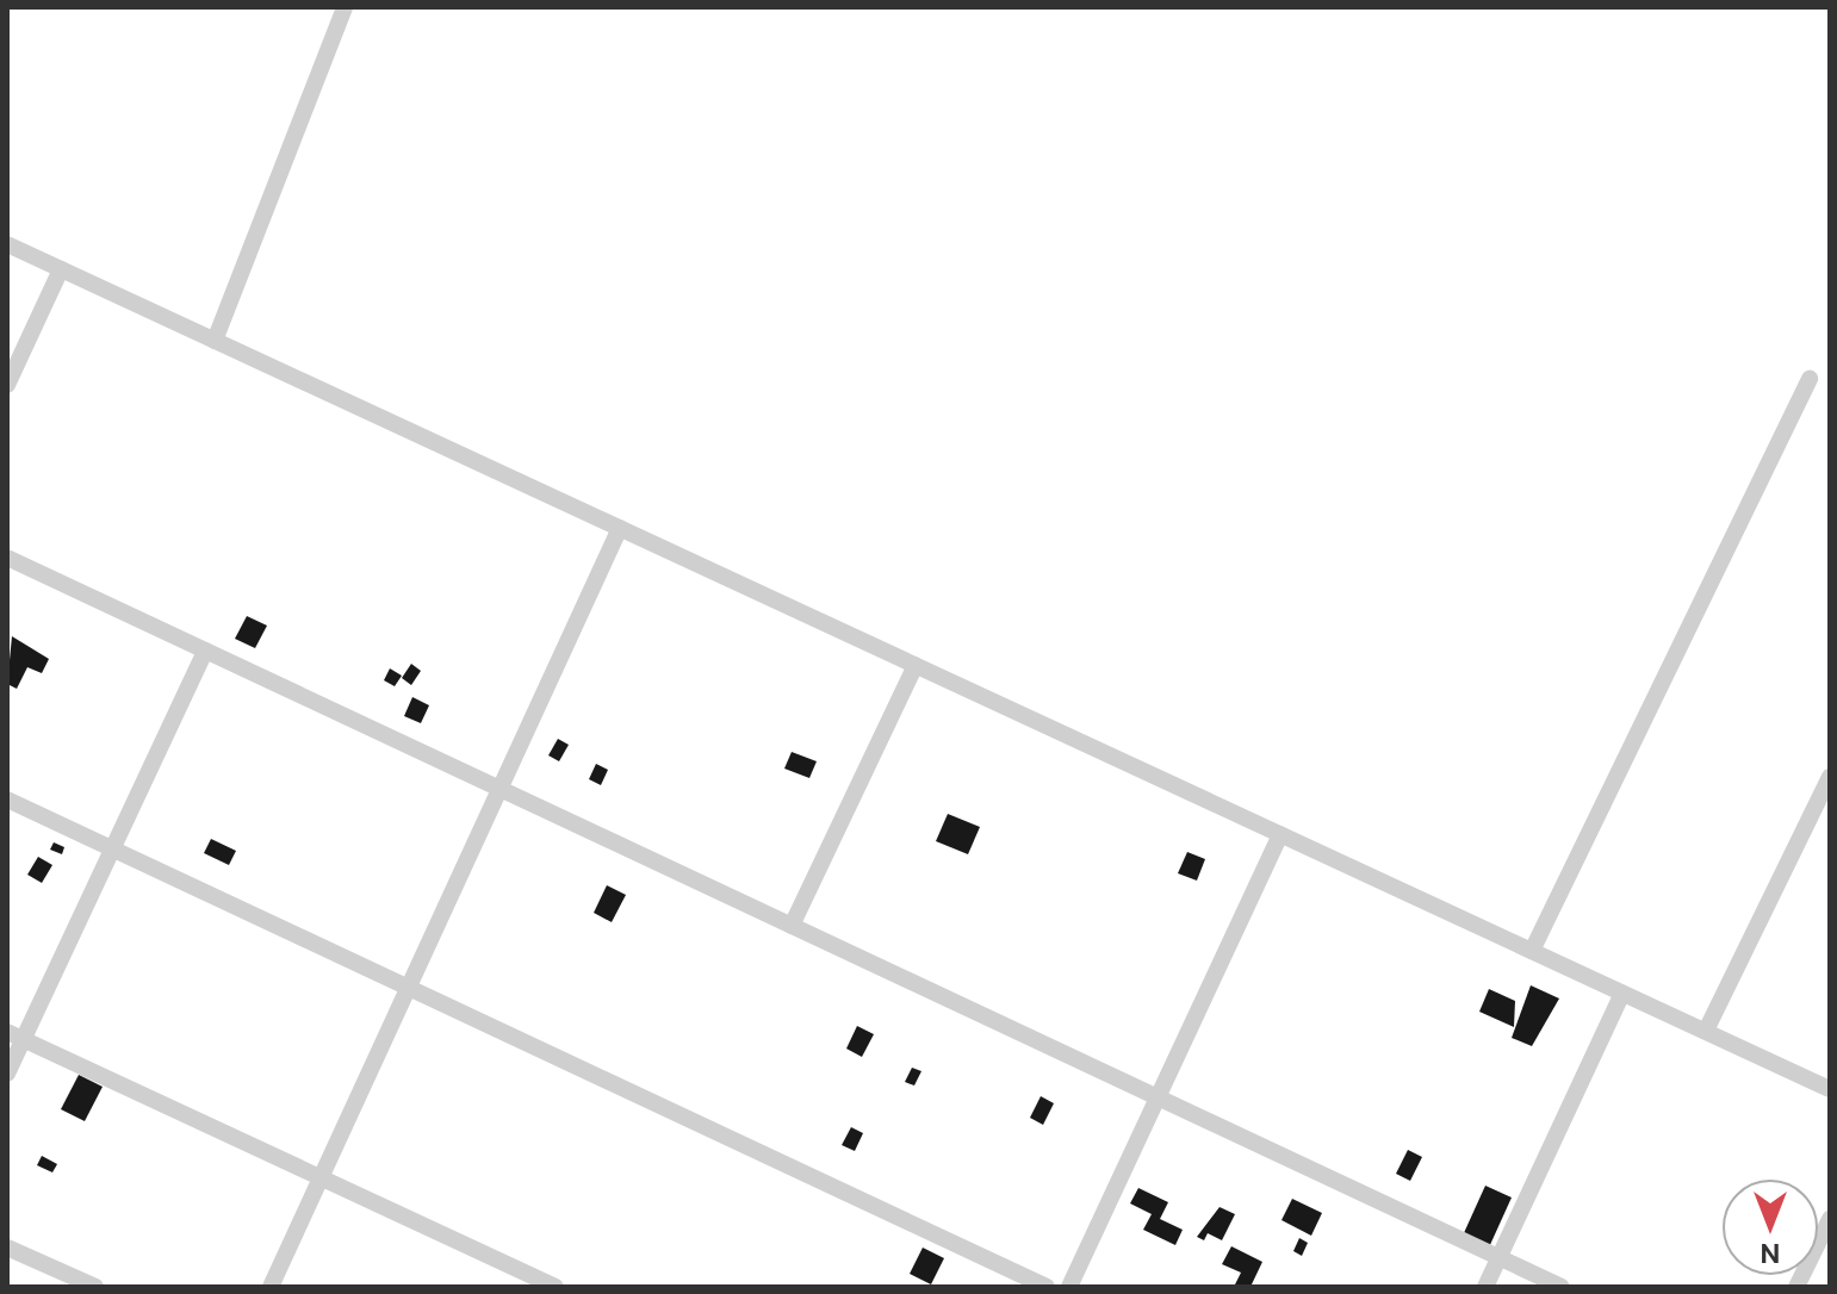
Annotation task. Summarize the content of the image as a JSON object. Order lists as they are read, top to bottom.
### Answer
{
  "north": "bottom"
}
